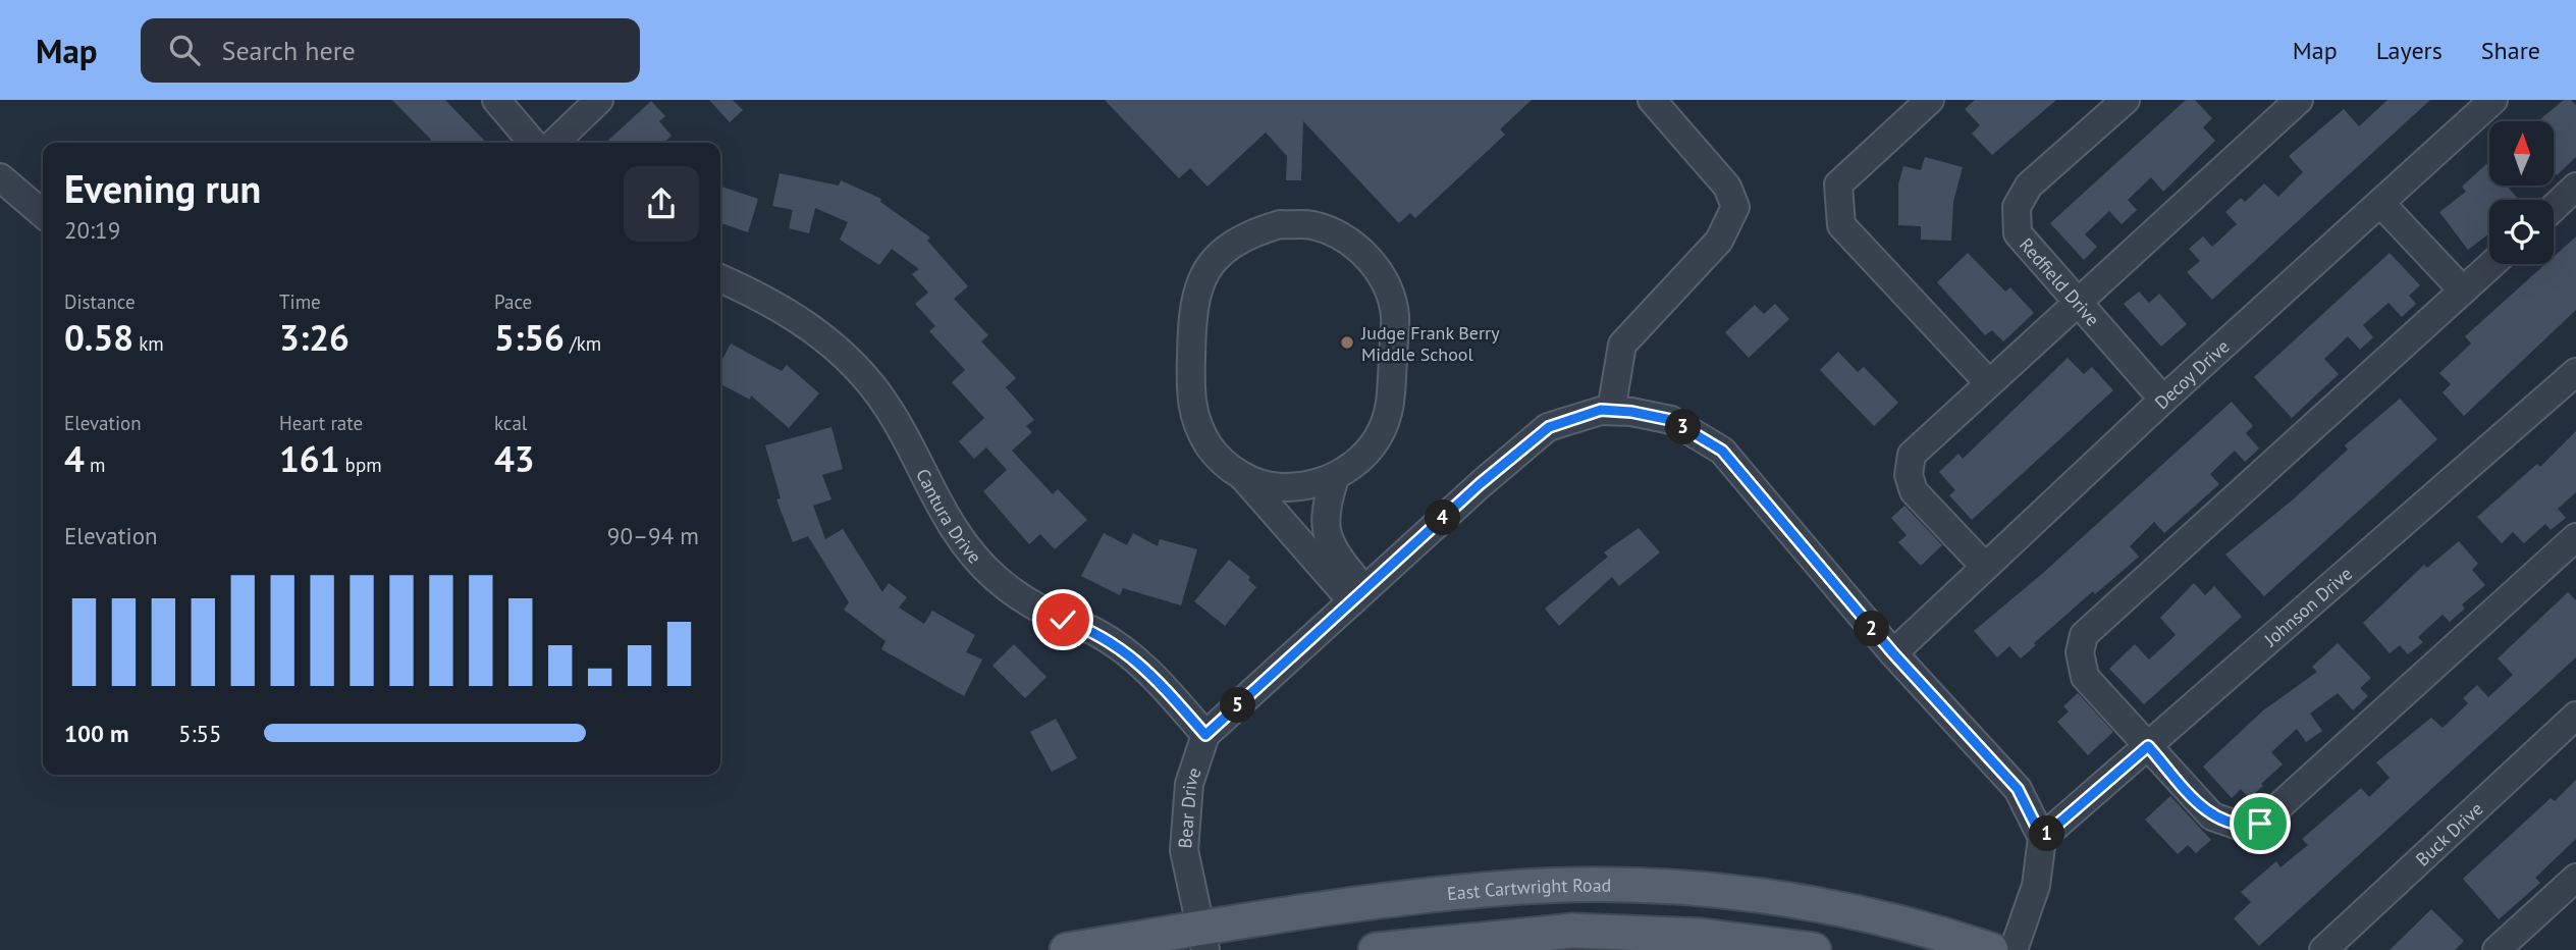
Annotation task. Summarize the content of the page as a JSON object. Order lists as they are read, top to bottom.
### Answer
{
  "streets": {
    "main road": ["East Cartwright Road"],
    "street": [
      "Redfield Drive",
      "Decoy Drive",
      "Cantura Drive",
      "Johnson Drive",
      "Bear Drive",
      "Buck Drive"
    ]
  },
  "crossings": [
    ["Redfield Drive", "Decoy Drive"],
    ["Decoy Drive", "Bear Drive"],
    ["Cantura Drive", "Bear Drive"],
    ["Johnson Drive", "Bear Drive"],
    ["Bear Drive", "East Cartwright Road"]
  ],
  "places": ["Judge Frank Berry Middle School"],
  "north": "top",
  "page": {
    "header": "Map",
    "search": "Search here",
    "nav": ["Map", "Layers", "Share"],
    "heading": ["Evening run", "20:19"],
    "stats": [
      ["Distance", "0.58 km"],
      ["Time", "3:26"],
      ["Pace", "5:56 /km"],
      ["Elevation", "4 m"],
      ["Heart rate", "161 bpm"],
      ["kcal", "43"]
    ],
    "pins": [
      "3",
      "4",
      "2",
      "5",
      "1"
    ],
    "chart": ["Elevation", "90–94 m"],
    "list": [
      {
        "name": "100 m",
        "note": "5:55"
      }
    ]
  }
}
